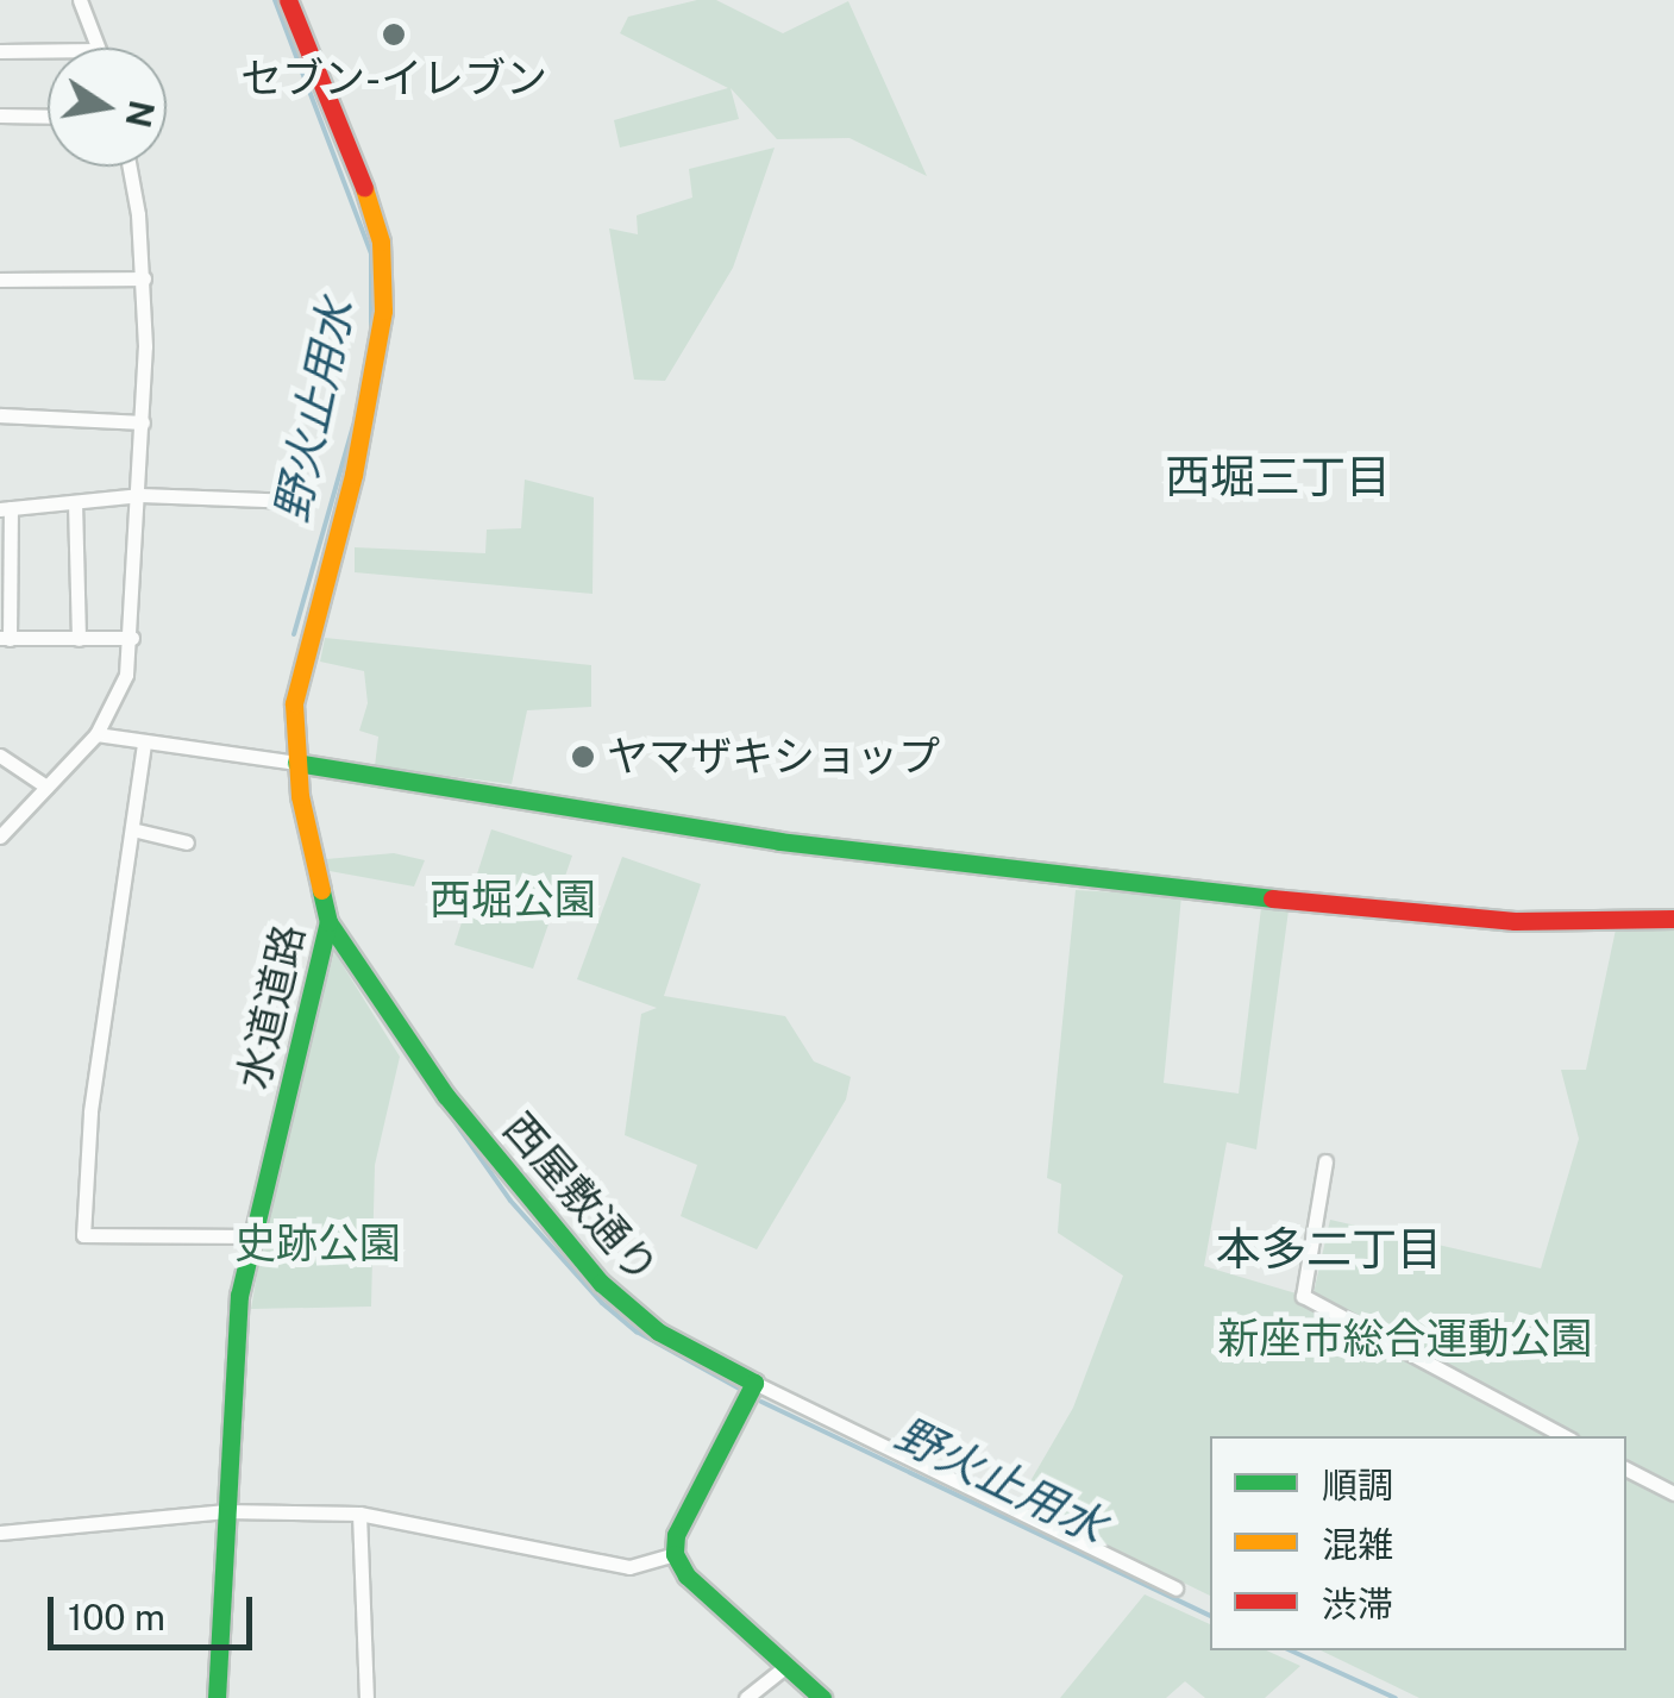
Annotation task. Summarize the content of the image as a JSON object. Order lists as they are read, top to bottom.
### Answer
{
  "streets": {
    "street": ["水道道路", "西屋敷通り"]
  },
  "crossings": [
    ["水道道路", "西屋敷通り"]
  ],
  "districts": ["西堀三丁目", "本多二丁目"],
  "water": ["野火止用水"],
  "parks": ["西堀公園", "史跡公園", "新座市総合運動公園"],
  "places": ["セブン-イレブン", "ヤマザキショップ"],
  "legend": ["順調", "混雑", "渋滞"],
  "scale_bar": "100 m",
  "north": "right"
}
